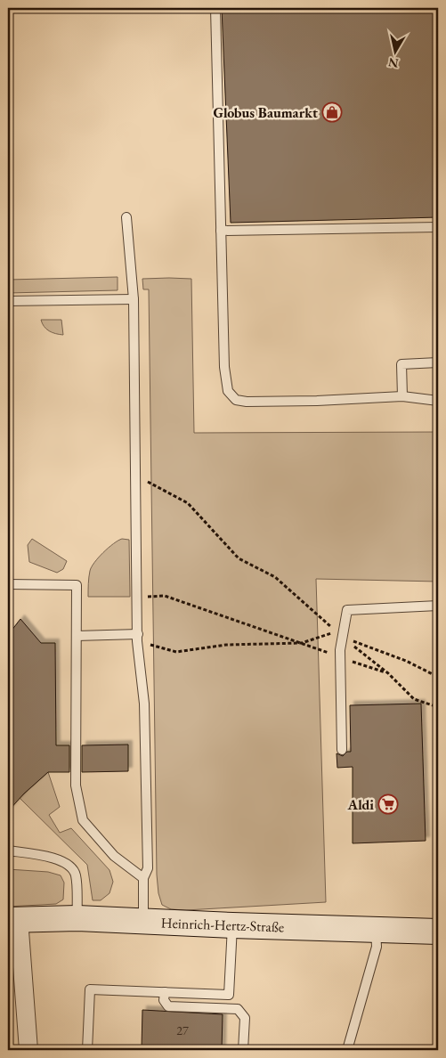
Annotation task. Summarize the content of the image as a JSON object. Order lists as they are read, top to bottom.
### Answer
{
  "streets": {
    "street": ["Heinrich-Hertz-Straße"]
  },
  "places": {
    "shop": ["Globus Baumarkt"],
    "supermarket": ["Aldi"]
  },
  "house_numbers": ["27"],
  "north": "bottom"
}
